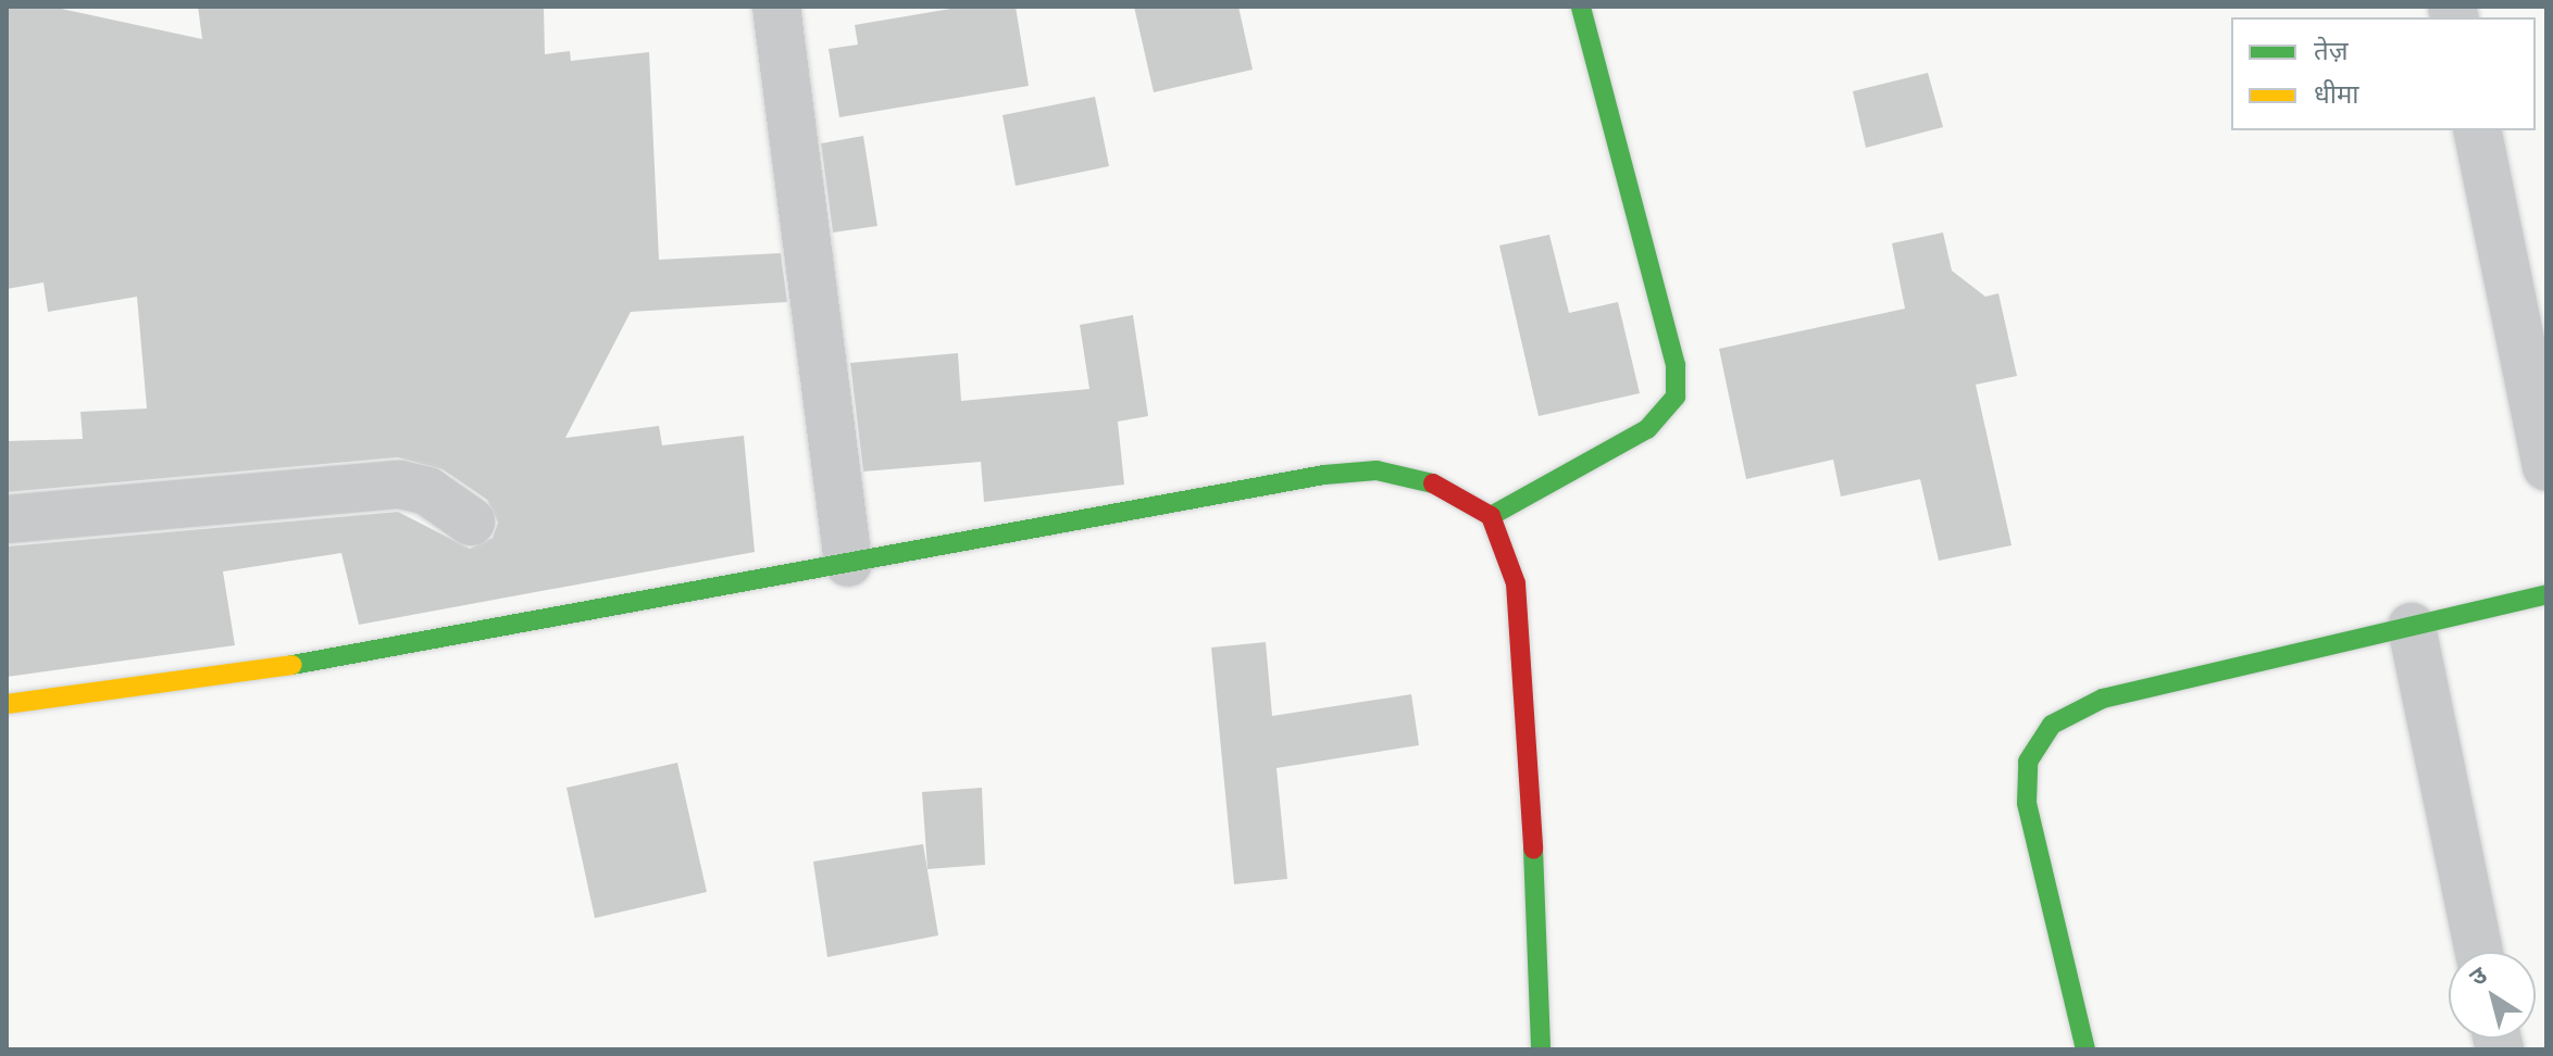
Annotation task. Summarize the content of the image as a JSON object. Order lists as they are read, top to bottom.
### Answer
{
  "legend": ["तेज़", "धीमा"],
  "north": "top left"
}
